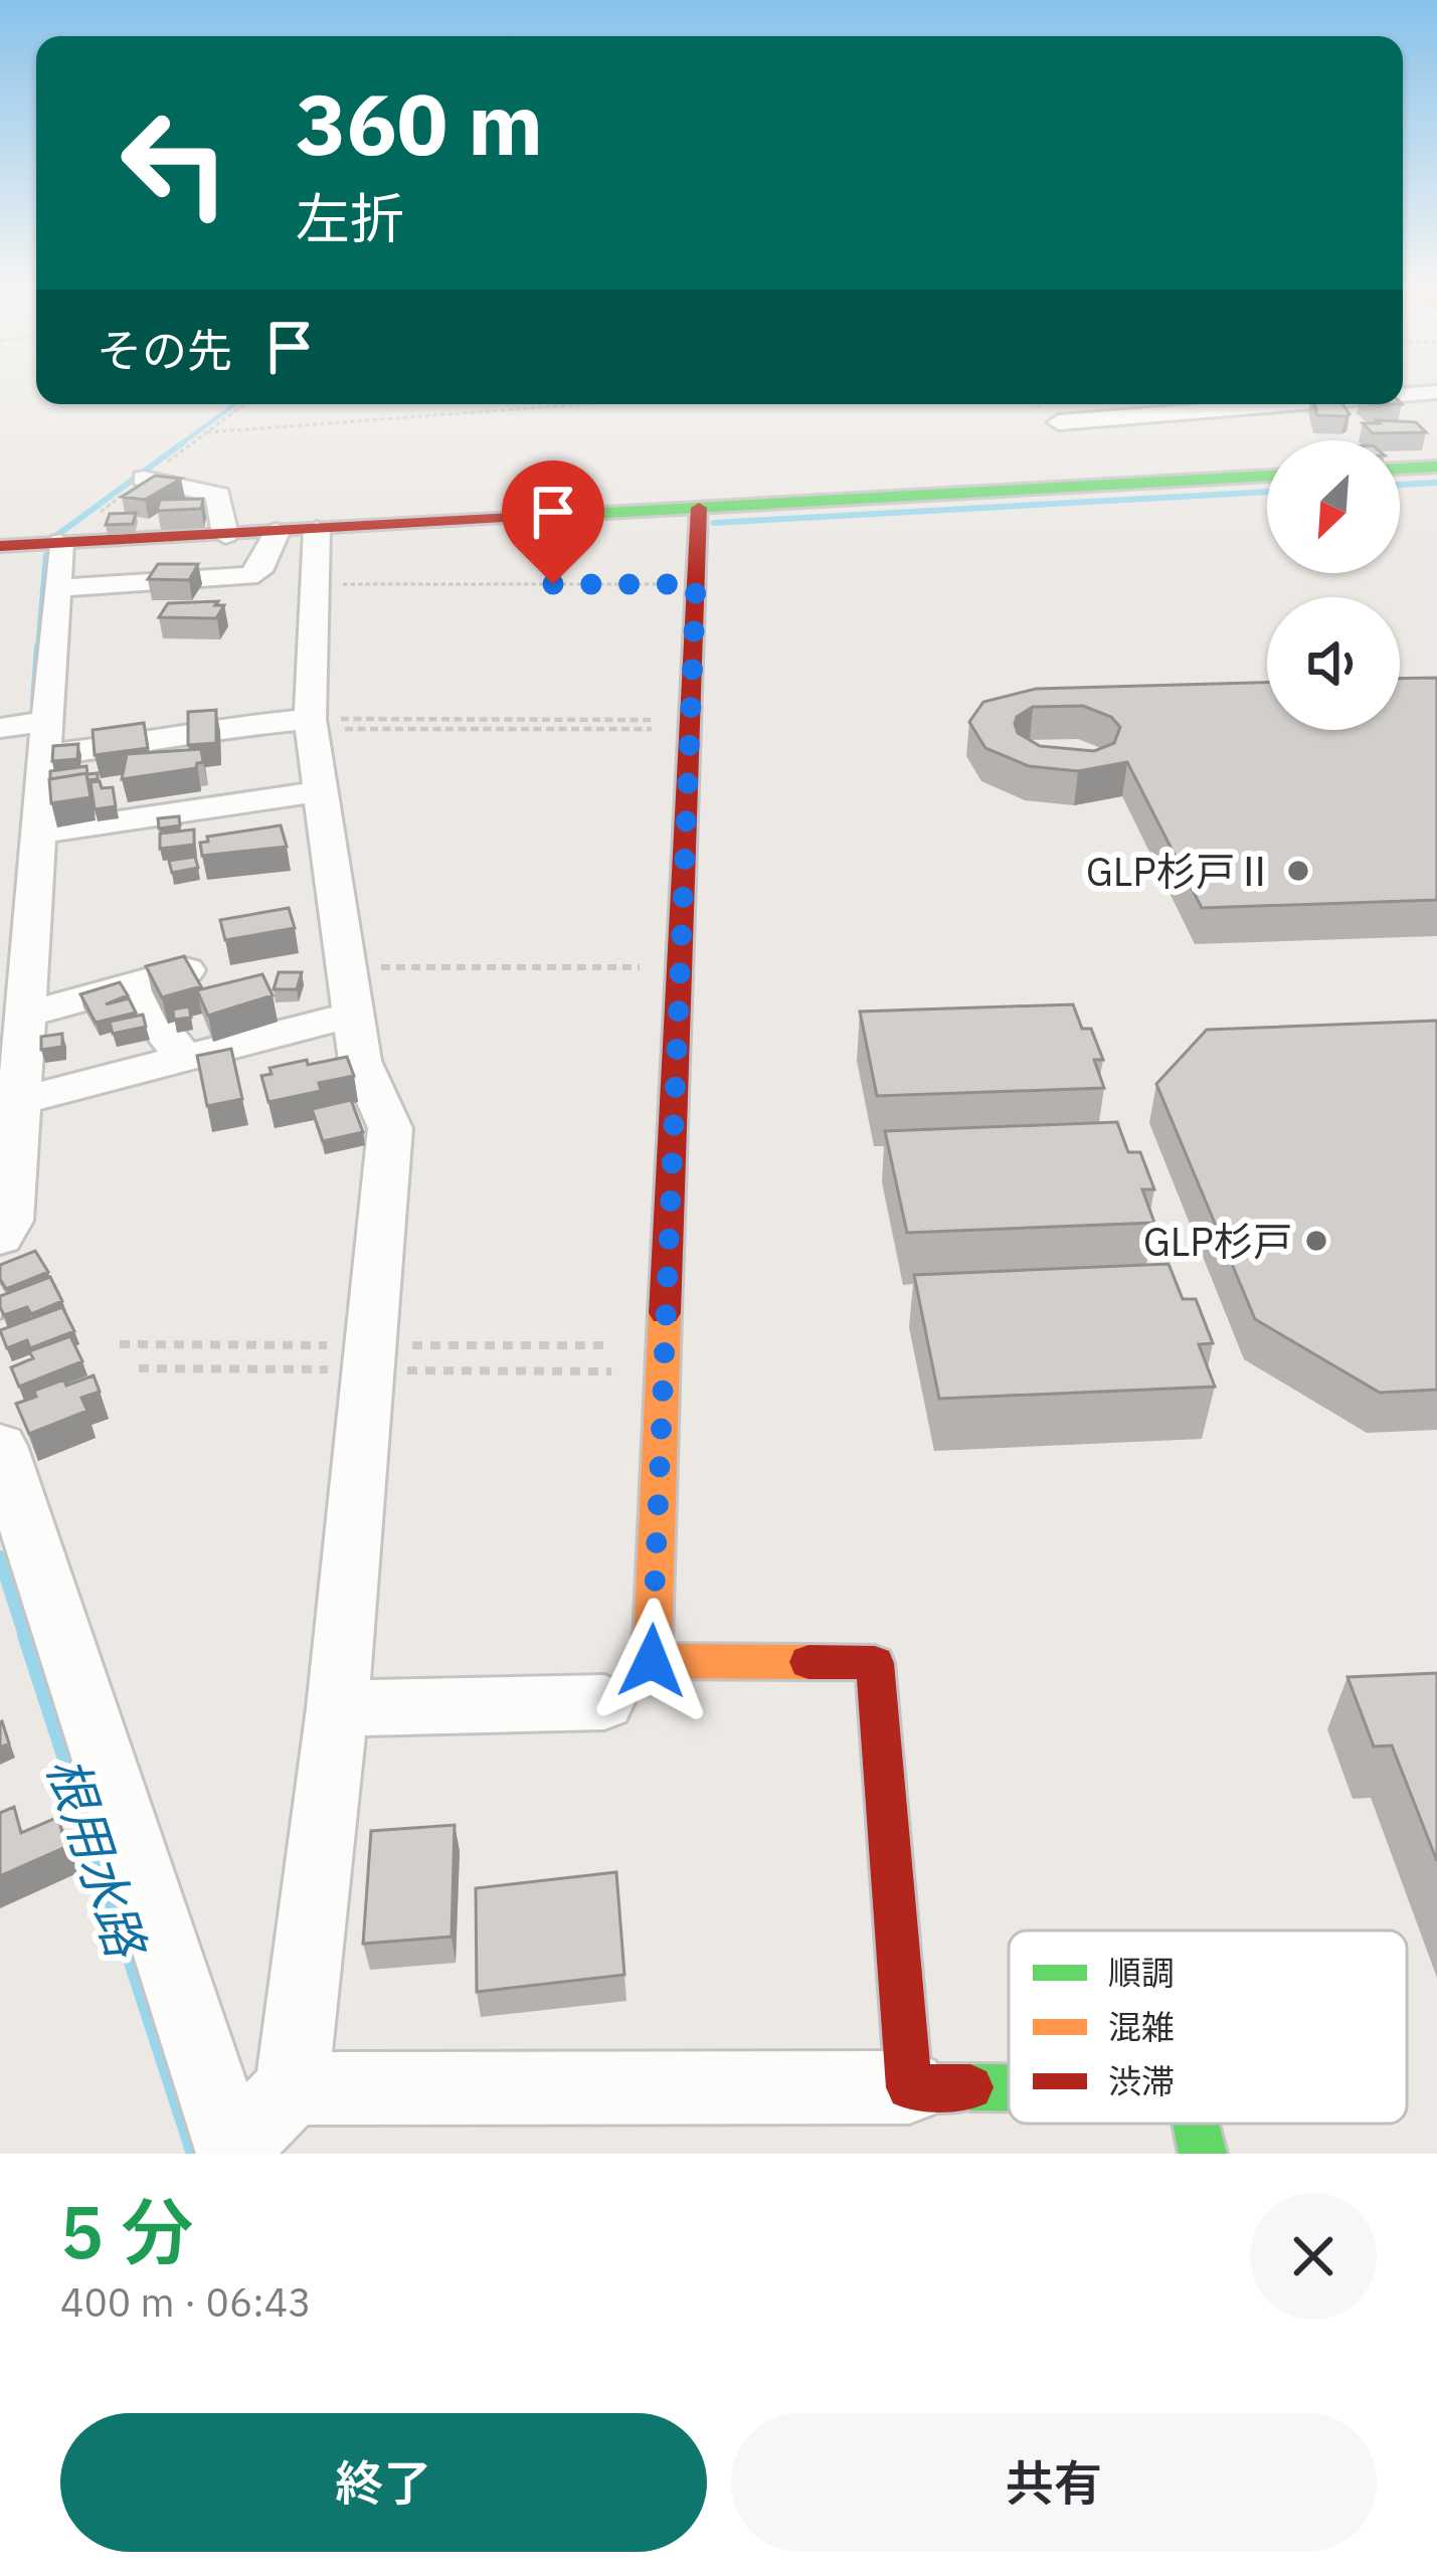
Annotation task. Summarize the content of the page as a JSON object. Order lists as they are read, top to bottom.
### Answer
{
  "water": ["根用水路"],
  "places": ["GLP杉戸Ⅱ", "GLP杉戸"],
  "legend": ["順調", "混雑", "渋滞"],
  "north": "bottom left",
  "page": {
    "turn": ["360 m", "左折"],
    "then": "その先",
    "heading": ["5 分", "400 m · 06:43"],
    "buttons": ["終了", "共有"]
  }
}
